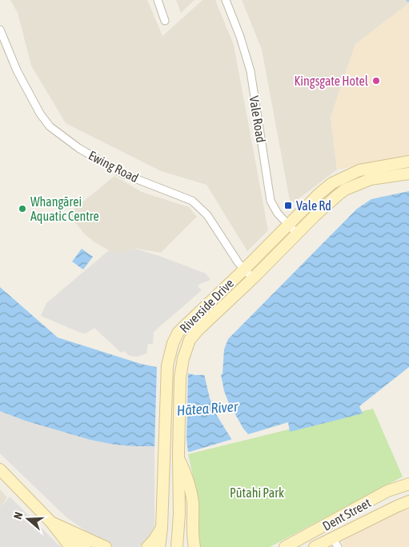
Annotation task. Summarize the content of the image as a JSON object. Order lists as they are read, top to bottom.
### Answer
{
  "streets": {
    "main road": ["Riverside Drive", "Dent Street"],
    "street": ["Vale Road", "Ewing Road"]
  },
  "crossings": [
    ["Vale Road", "Riverside Drive"],
    ["Ewing Road", "Riverside Drive"]
  ],
  "water": ["Hātea River"],
  "parks": ["Pūtahi Park"],
  "places": {
    "other": ["Kingsgate Hotel", "Whangārei Aquatic Centre"],
    "transit": ["Vale Rd"]
  },
  "north": "left"
}
